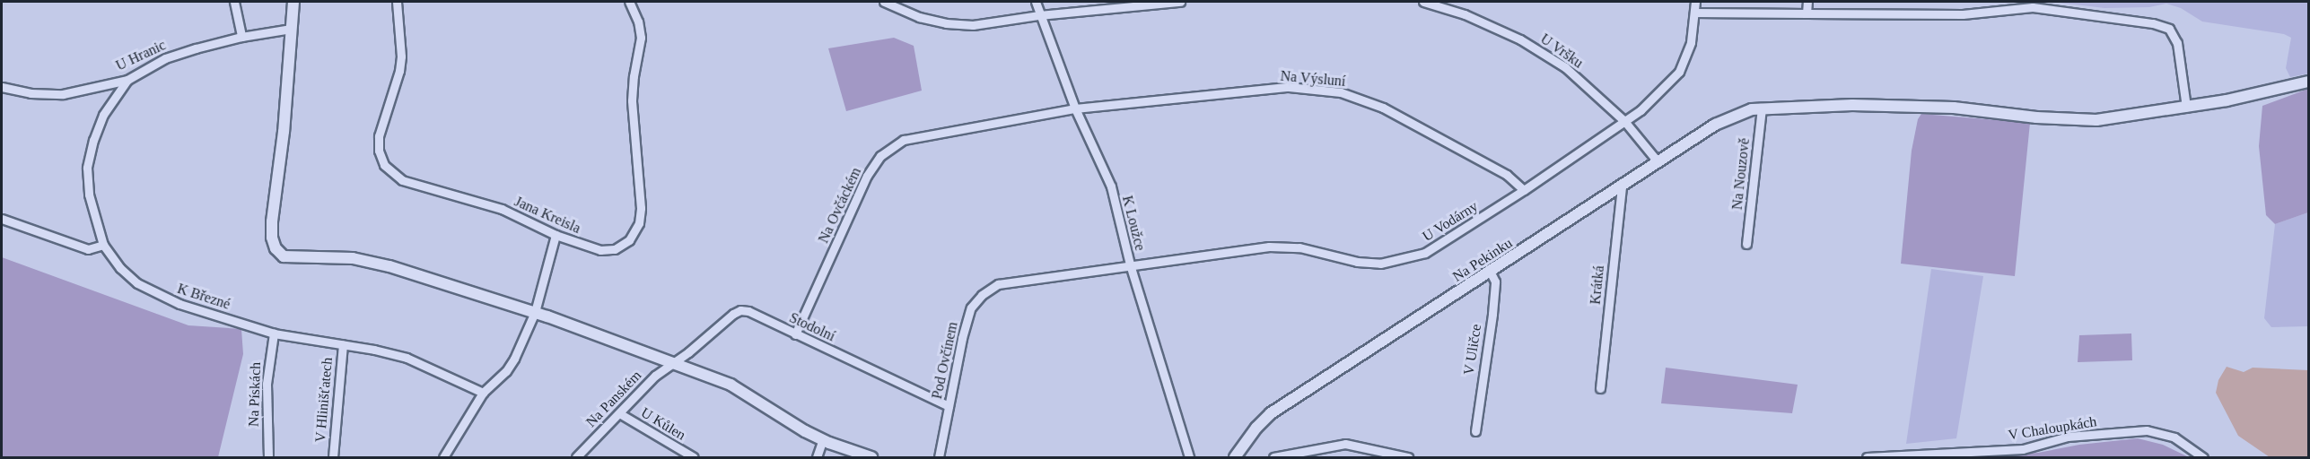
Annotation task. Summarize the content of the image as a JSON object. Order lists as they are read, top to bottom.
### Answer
{
  "streets": {
    "street": [
      "U Vršku",
      "U Hranic",
      "Na Výsluní",
      "Na Nouzově",
      "Na Ovčáckém",
      "Jana Kreisla",
      "U Vodárny",
      "K Loužce",
      "Na Pekinku",
      "Krátká",
      "K Březné",
      "Stodolní",
      "V Uličce",
      "Pod Ovčínem",
      "Na Pískách",
      "Na Panském",
      "V Hlinišťatech",
      "U Kůlen",
      "V Chaloupkách"
    ]
  },
  "crossings": [
    ["U Vršku", "U Vodárny"],
    ["U Vršku", "Na Pekinku"],
    ["U Hranic", "K Březné"],
    ["Na Výsluní", "Na Ovčáckém"],
    ["Na Výsluní", "U Vodárny"],
    ["Na Výsluní", "K Loužce"],
    ["Na Nouzově", "Na Pekinku"],
    ["Na Ovčáckém", "K Loužce"],
    ["Na Ovčáckém", "Stodolní"],
    ["U Vodárny", "K Loužce"],
    ["U Vodárny", "Pod Ovčínem"],
    ["K Loužce", "Pod Ovčínem"],
    ["Na Pekinku", "Krátká"],
    ["Na Pekinku", "V Uličce"],
    ["K Březné", "Na Pískách"],
    ["K Březné", "V Hlinišťatech"],
    ["Stodolní", "Pod Ovčínem"],
    ["Stodolní", "Na Panském"],
    ["Na Panském", "U Kůlen"]
  ]
}
